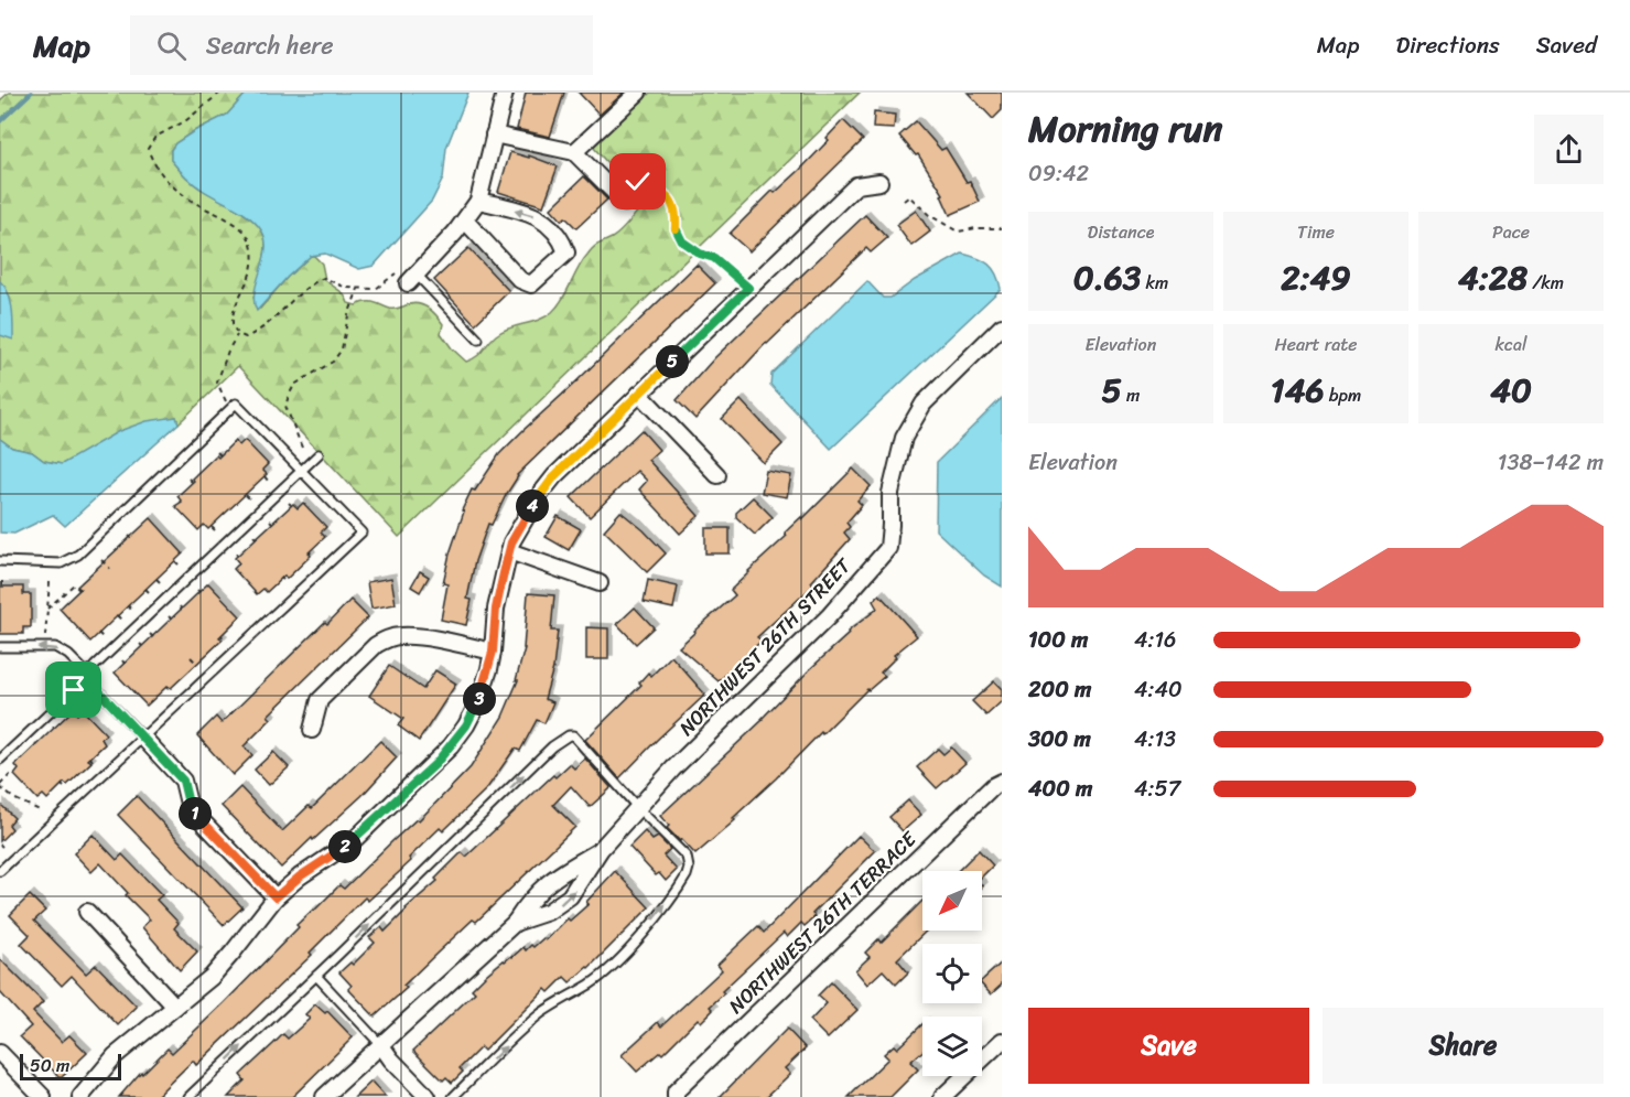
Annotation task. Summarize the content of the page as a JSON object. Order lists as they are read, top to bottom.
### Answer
{
  "streets": {
    "street": ["NORTHWEST 26TH STREET", "NORTHWEST 26TH TERRACE"]
  },
  "scale_bar": "50 m",
  "north": "bottom left",
  "page": {
    "header": "Map",
    "search": "Search here",
    "nav": ["Map", "Directions", "Saved"],
    "heading": ["Morning run", "09:42"],
    "stats": [
      ["Distance", "0.63 km"],
      ["Time", "2:49"],
      ["Pace", "4:28 /km"],
      ["Elevation", "5 m"],
      ["Heart rate", "146 bpm"],
      ["kcal", "40"]
    ],
    "pins": [
      "5",
      "4",
      "3",
      "1",
      "2"
    ],
    "chart": ["Elevation", "138–142 m"],
    "list": [
      {
        "name": "100 m",
        "note": "4:16"
      },
      {
        "name": "200 m",
        "note": "4:40"
      },
      {
        "name": "300 m",
        "note": "4:13"
      },
      {
        "name": "400 m",
        "note": "4:57"
      }
    ],
    "buttons": ["Save", "Share"],
    "scale": "50 m"
  }
}
